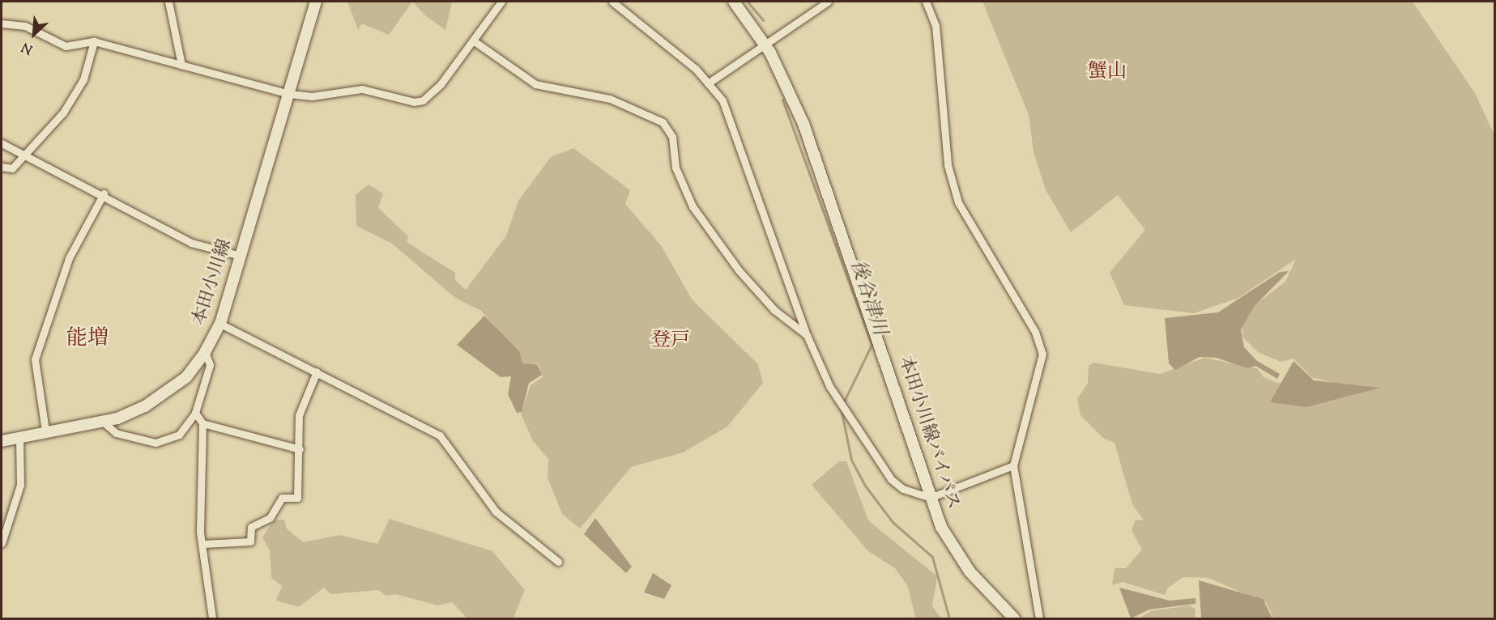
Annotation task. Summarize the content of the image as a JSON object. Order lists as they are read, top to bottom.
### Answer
{
  "streets": {
    "street": ["本田小川線", "本田小川線バイパス"]
  },
  "districts": ["蟹山", "能増", "登戸"],
  "water": ["後谷津川"],
  "north": "bottom left"
}
